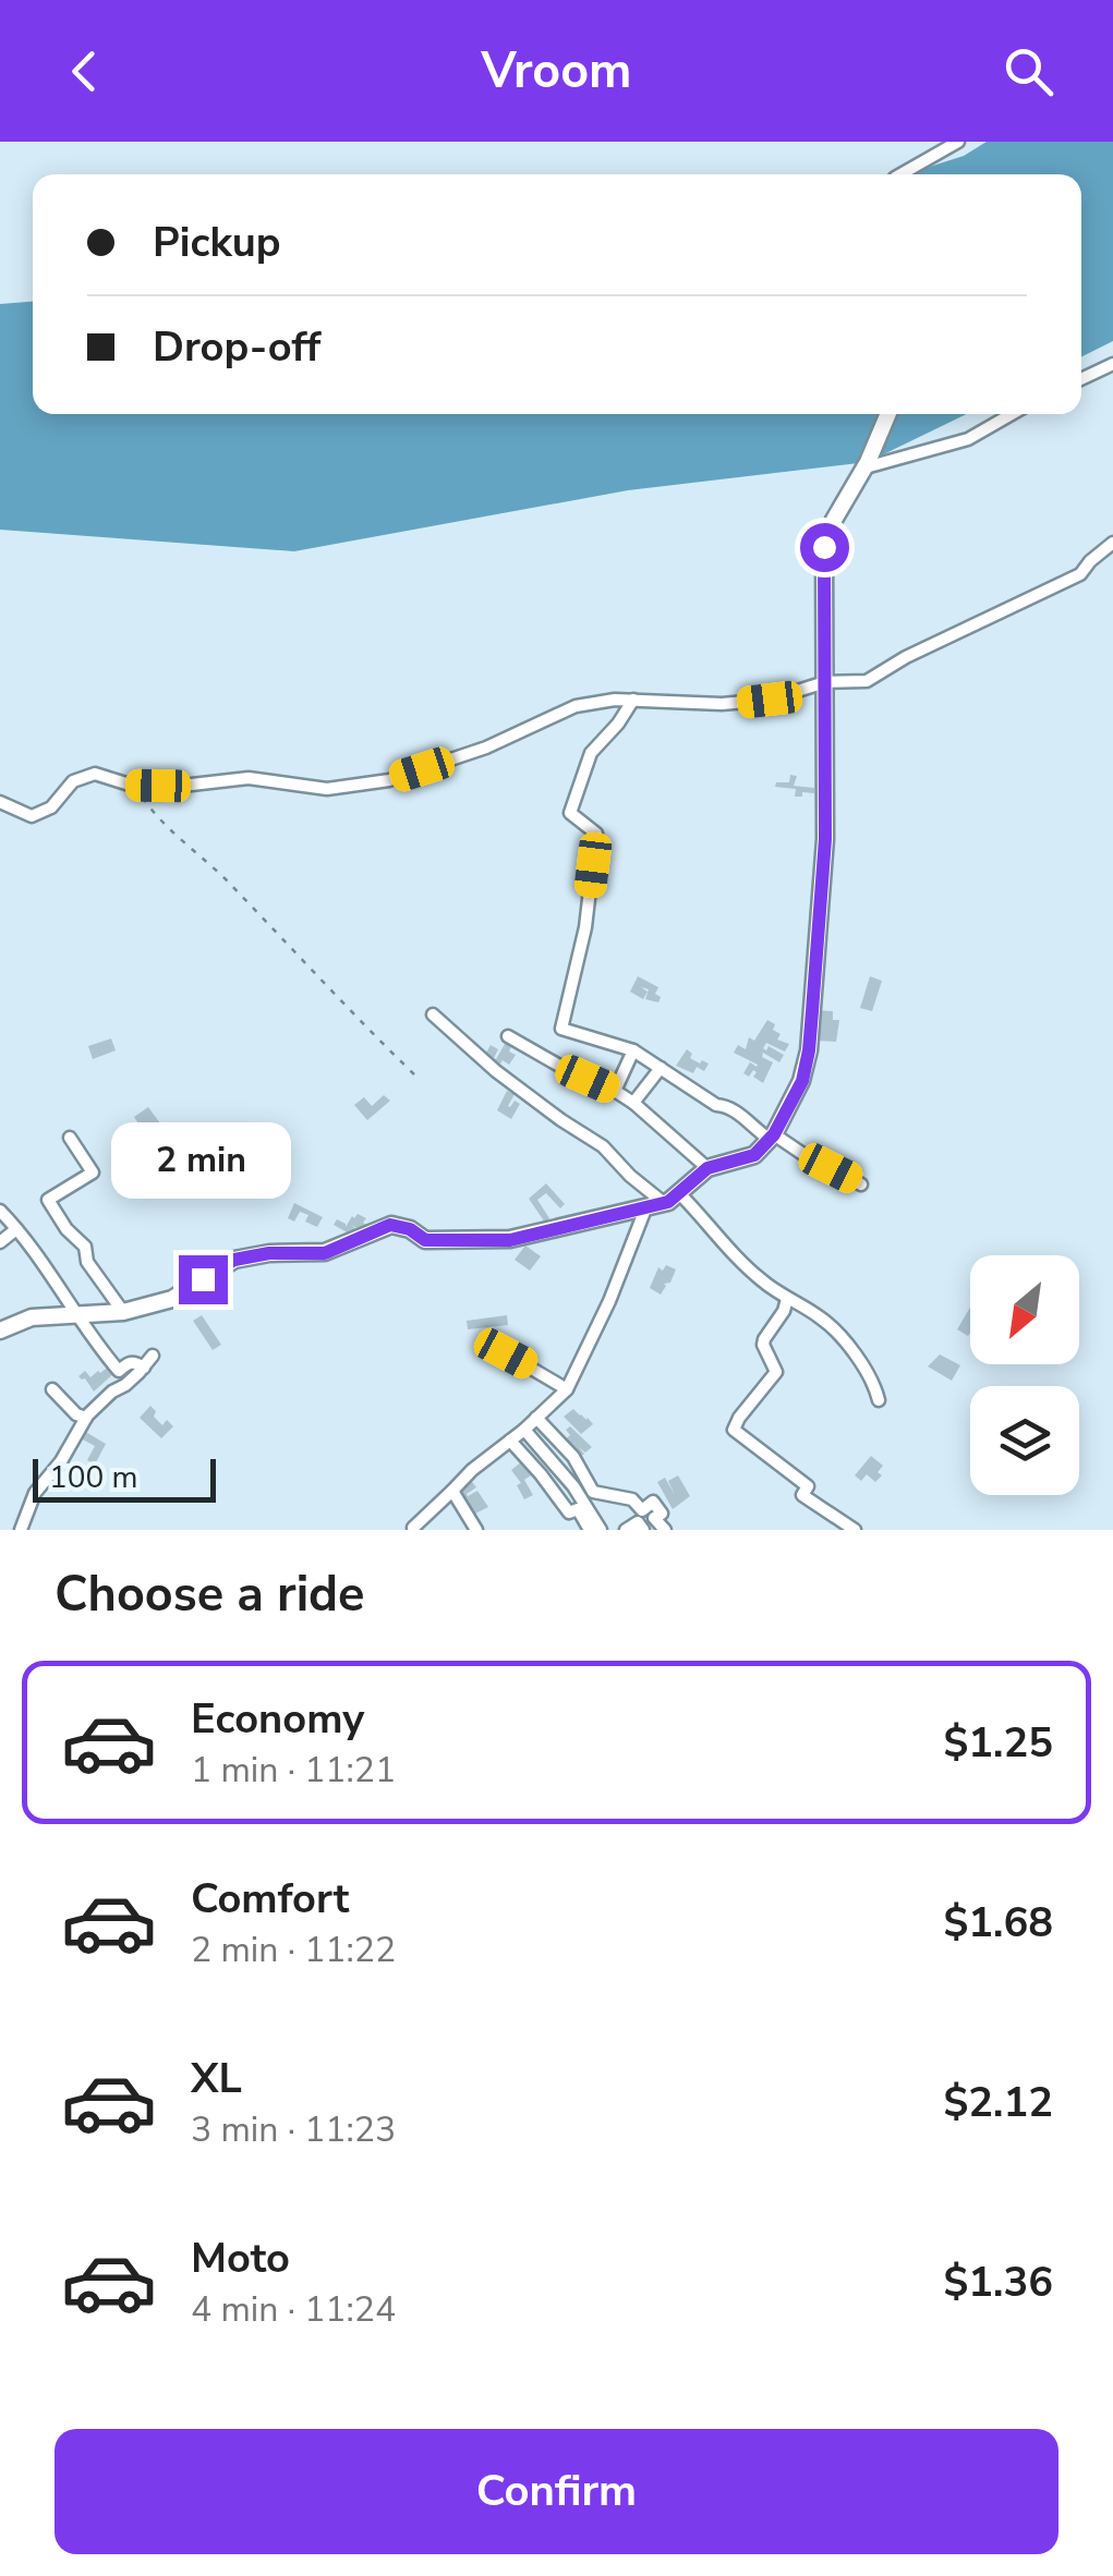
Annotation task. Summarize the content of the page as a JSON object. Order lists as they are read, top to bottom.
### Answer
{
  "scale_bar": "100 m",
  "north": "bottom left",
  "page": {
    "header": "Vroom",
    "banner": ["Pickup", "Drop-off"],
    "bubble": "2 min",
    "scale": "100 m",
    "heading": "Choose a ride",
    "list": [
      {
        "name": "Economy",
        "note": "1 min · 11:21",
        "value": "$1.25"
      },
      {
        "name": "Comfort",
        "note": "2 min · 11:22",
        "value": "$1.68"
      },
      {
        "name": "XL",
        "note": "3 min · 11:23",
        "value": "$2.12"
      },
      {
        "name": "Moto",
        "note": "4 min · 11:24",
        "value": "$1.36"
      }
    ],
    "buttons": "Confirm"
  }
}
